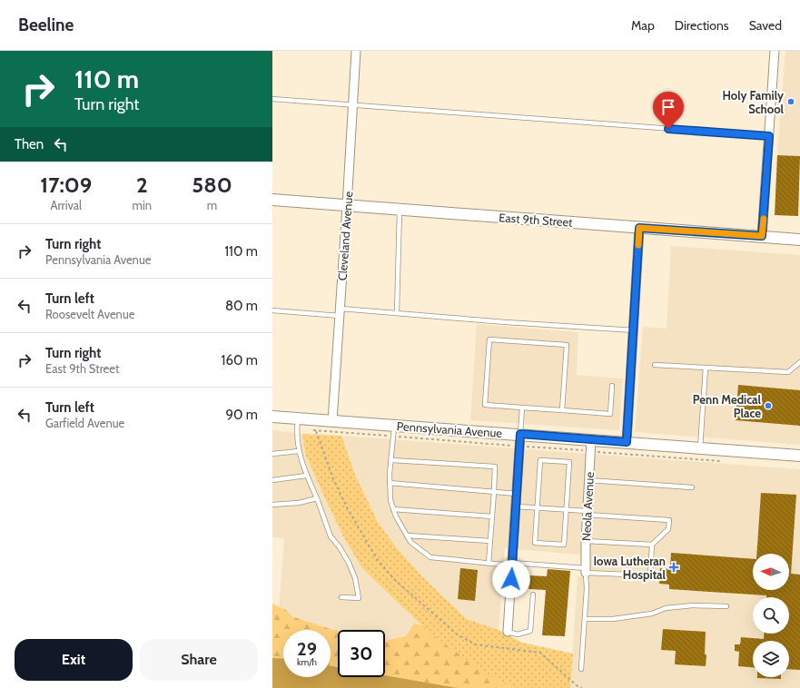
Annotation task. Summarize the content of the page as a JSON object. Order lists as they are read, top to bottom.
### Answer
{
  "streets": {
    "street": [
      "East 9th Street",
      "Cleveland Avenue",
      "Pennsylvania Avenue",
      "Neola Avenue"
    ]
  },
  "crossings": [
    ["East 9th Street", "Cleveland Avenue"],
    ["Cleveland Avenue", "Pennsylvania Avenue"],
    ["Pennsylvania Avenue", "Neola Avenue"]
  ],
  "places": {
    "other": ["Holy Family School", "Penn Medical Place"],
    "health": ["Iowa Lutheran Hospital"]
  },
  "north": "left",
  "page": {
    "header": "Beeline",
    "nav": ["Map", "Directions", "Saved"],
    "turn": ["110 m", "Turn right"],
    "then": "Then",
    "eta": [
      "17:09",
      "Arrival",
      "2",
      "min",
      "580",
      "m"
    ],
    "list": [
      {
        "name": "Turn right",
        "note": "Pennsylvania Avenue",
        "value": "110 m"
      },
      {
        "name": "Turn left",
        "note": "Roosevelt Avenue",
        "value": "80 m"
      },
      {
        "name": "Turn right",
        "note": "East 9th Street",
        "value": "160 m"
      },
      {
        "name": "Turn left",
        "note": "Garfield Avenue",
        "value": "90 m"
      }
    ],
    "speed": "29 km/h",
    "limit": "30",
    "buttons": ["Exit", "Share"]
  }
}
